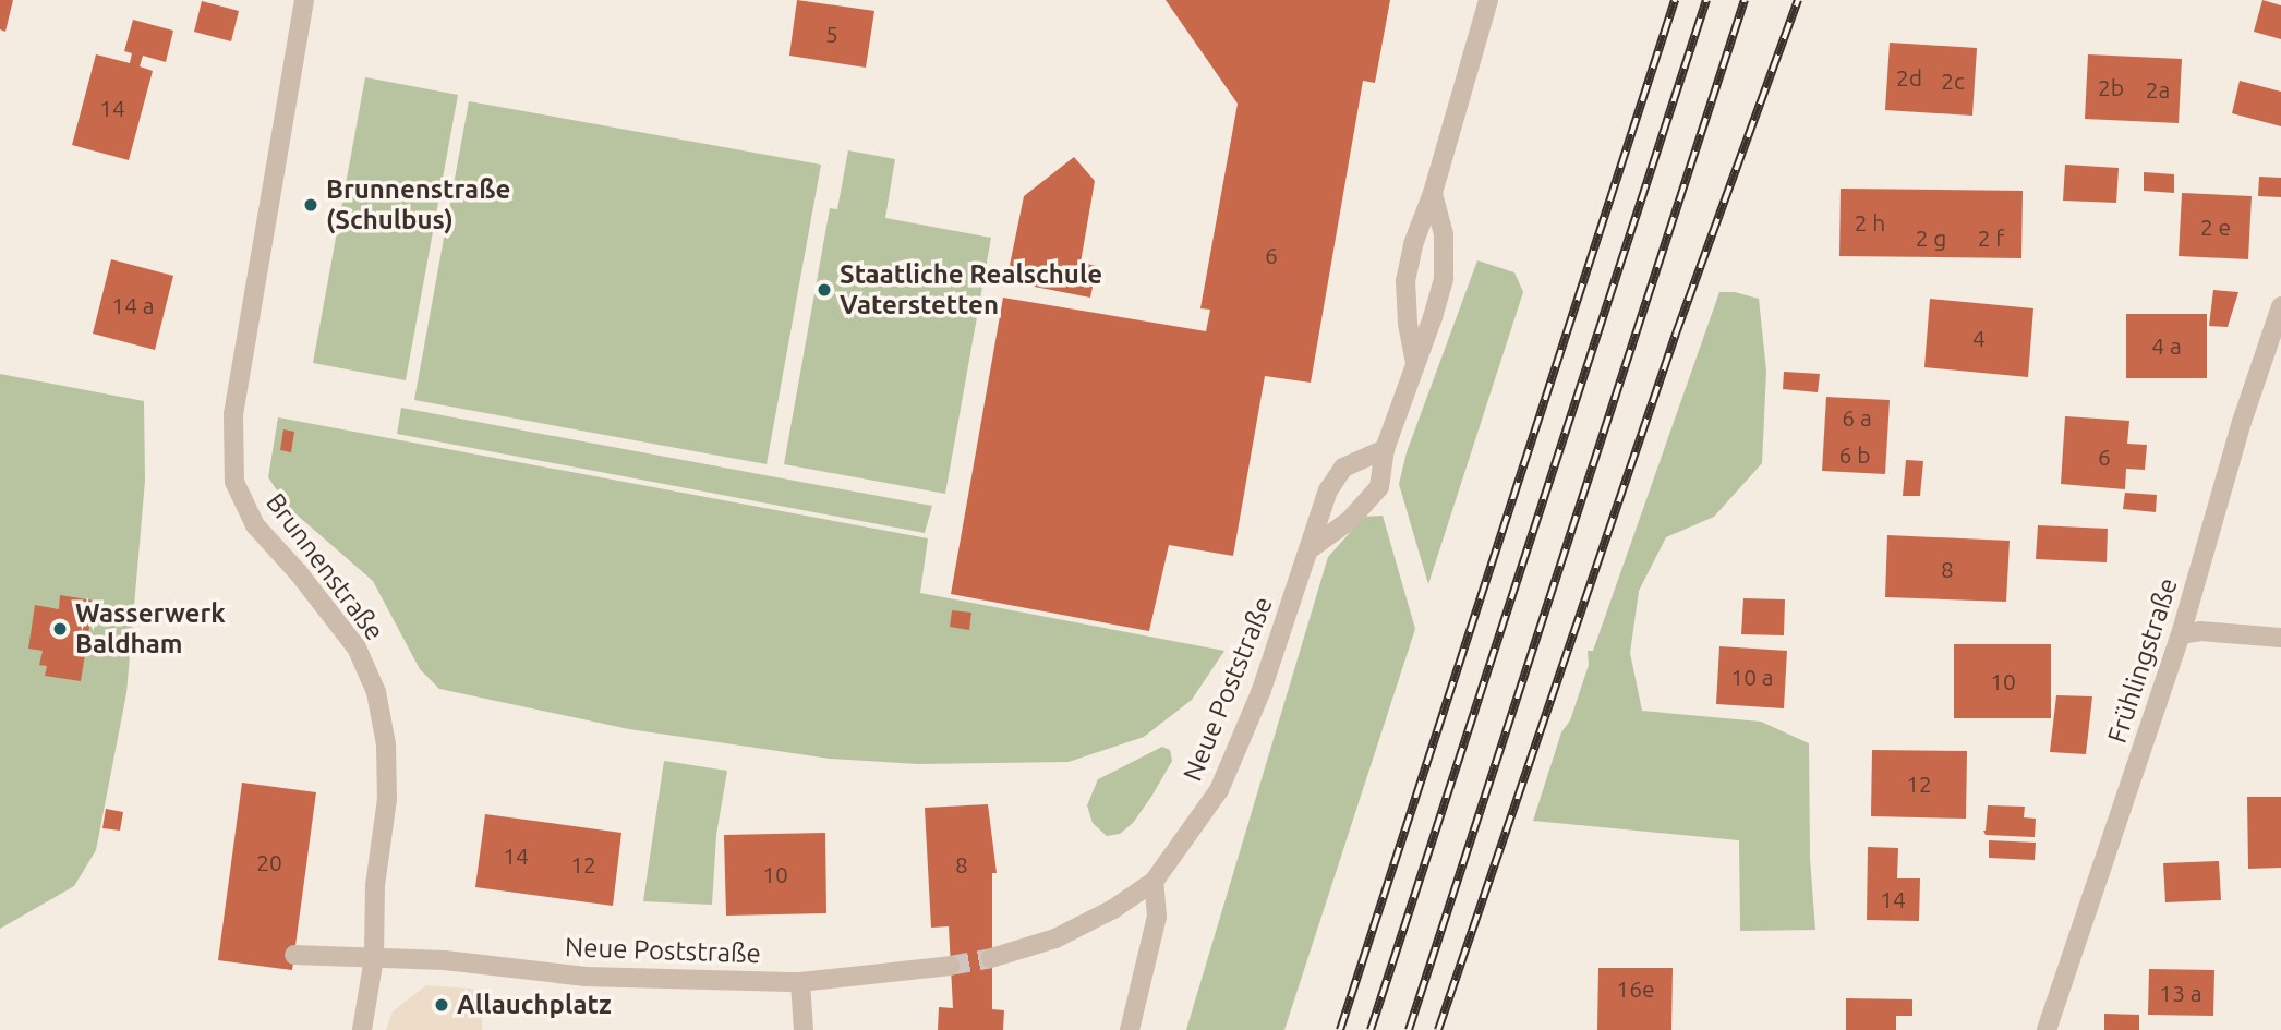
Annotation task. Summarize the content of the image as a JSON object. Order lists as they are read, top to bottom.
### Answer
{
  "streets": {
    "street": ["Brunnenstraße", "Frühlingstraße", "Neue Poststraße"]
  },
  "crossings": [
    ["Brunnenstraße", "Neue Poststraße"]
  ],
  "places": [
    "Brunnenstraße (Schulbus)",
    "Staatliche Realschule Vaterstetten",
    "Wasserwerk Baldham",
    "Allauchplatz"
  ],
  "house_numbers": [
    "5",
    "2d",
    "2c",
    "2b",
    "2a",
    "14",
    "2 h",
    "2 e",
    "2 g",
    "2 f",
    "6",
    "14 a",
    "4",
    "4 a",
    "6 a",
    "6 b",
    "6",
    "8",
    "10 a",
    "10",
    "12",
    "14",
    "20",
    "12",
    "8",
    "10",
    "14",
    "16e",
    "13 a"
  ]
}
